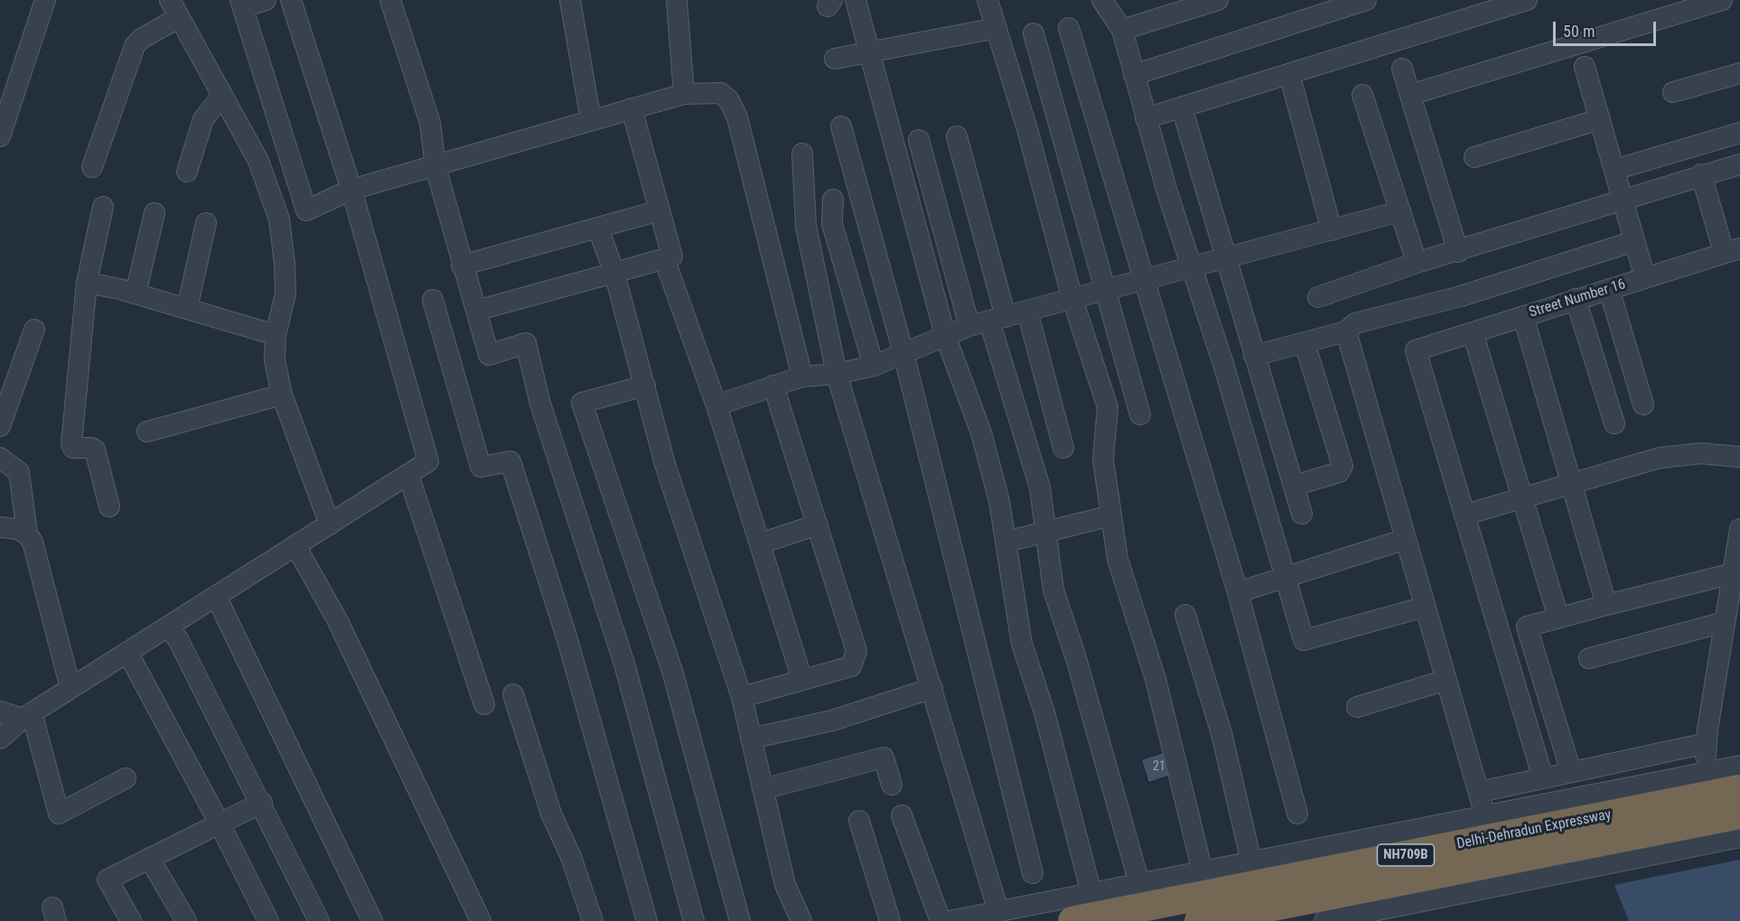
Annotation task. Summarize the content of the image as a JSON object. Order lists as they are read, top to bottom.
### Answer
{
  "streets": {
    "highway": ["Delhi-Dehradun Expressway", "NH709B"],
    "street": ["Street Number 16"]
  },
  "house_numbers": ["21"],
  "scale_bar": "50 m"
}
